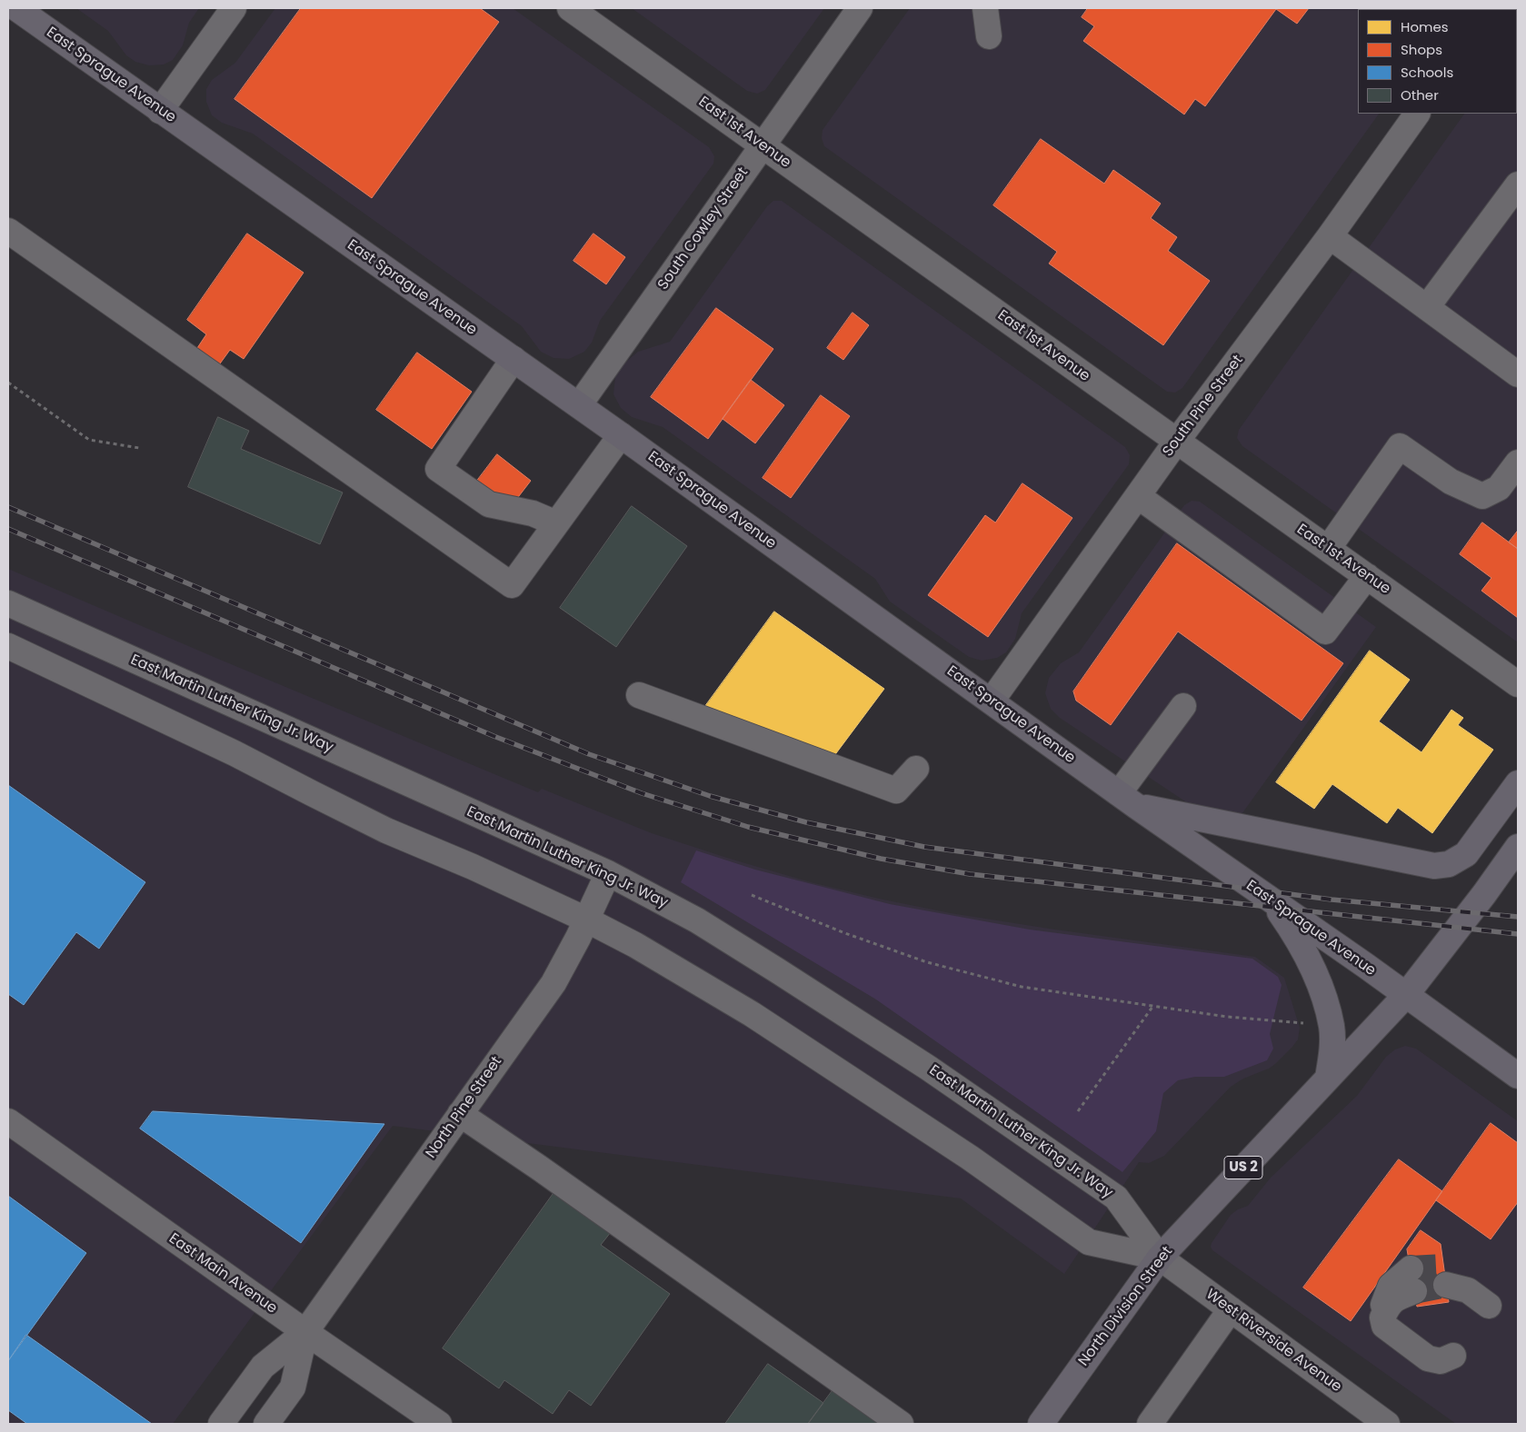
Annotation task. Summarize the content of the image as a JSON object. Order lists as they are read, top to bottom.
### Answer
{
  "streets": {
    "main road": ["East Sprague Avenue", "US 2", "North Division Street"],
    "street": [
      "East 1st Avenue",
      "South Cowley Street",
      "South Pine Street",
      "East Martin Luther King Jr. Way",
      "North Pine Street",
      "East Main Avenue",
      "West Riverside Avenue"
    ]
  },
  "crossings": [
    ["East Sprague Avenue", "South Cowley Street"],
    ["East Sprague Avenue", "South Pine Street"],
    ["East Sprague Avenue", "US 2"],
    ["East Sprague Avenue", "North Division Street"],
    ["East 1st Avenue", "South Cowley Street"],
    ["East 1st Avenue", "South Pine Street"],
    ["East Martin Luther King Jr. Way", "North Pine Street"],
    ["East Martin Luther King Jr. Way", "North Division Street"],
    ["East Martin Luther King Jr. Way", "West Riverside Avenue"],
    ["North Pine Street", "East Main Avenue"],
    ["US 2", "North Division Street"],
    ["North Division Street", "West Riverside Avenue"]
  ],
  "legend": [
    "Homes",
    "Shops",
    "Schools",
    "Other"
  ]
}
